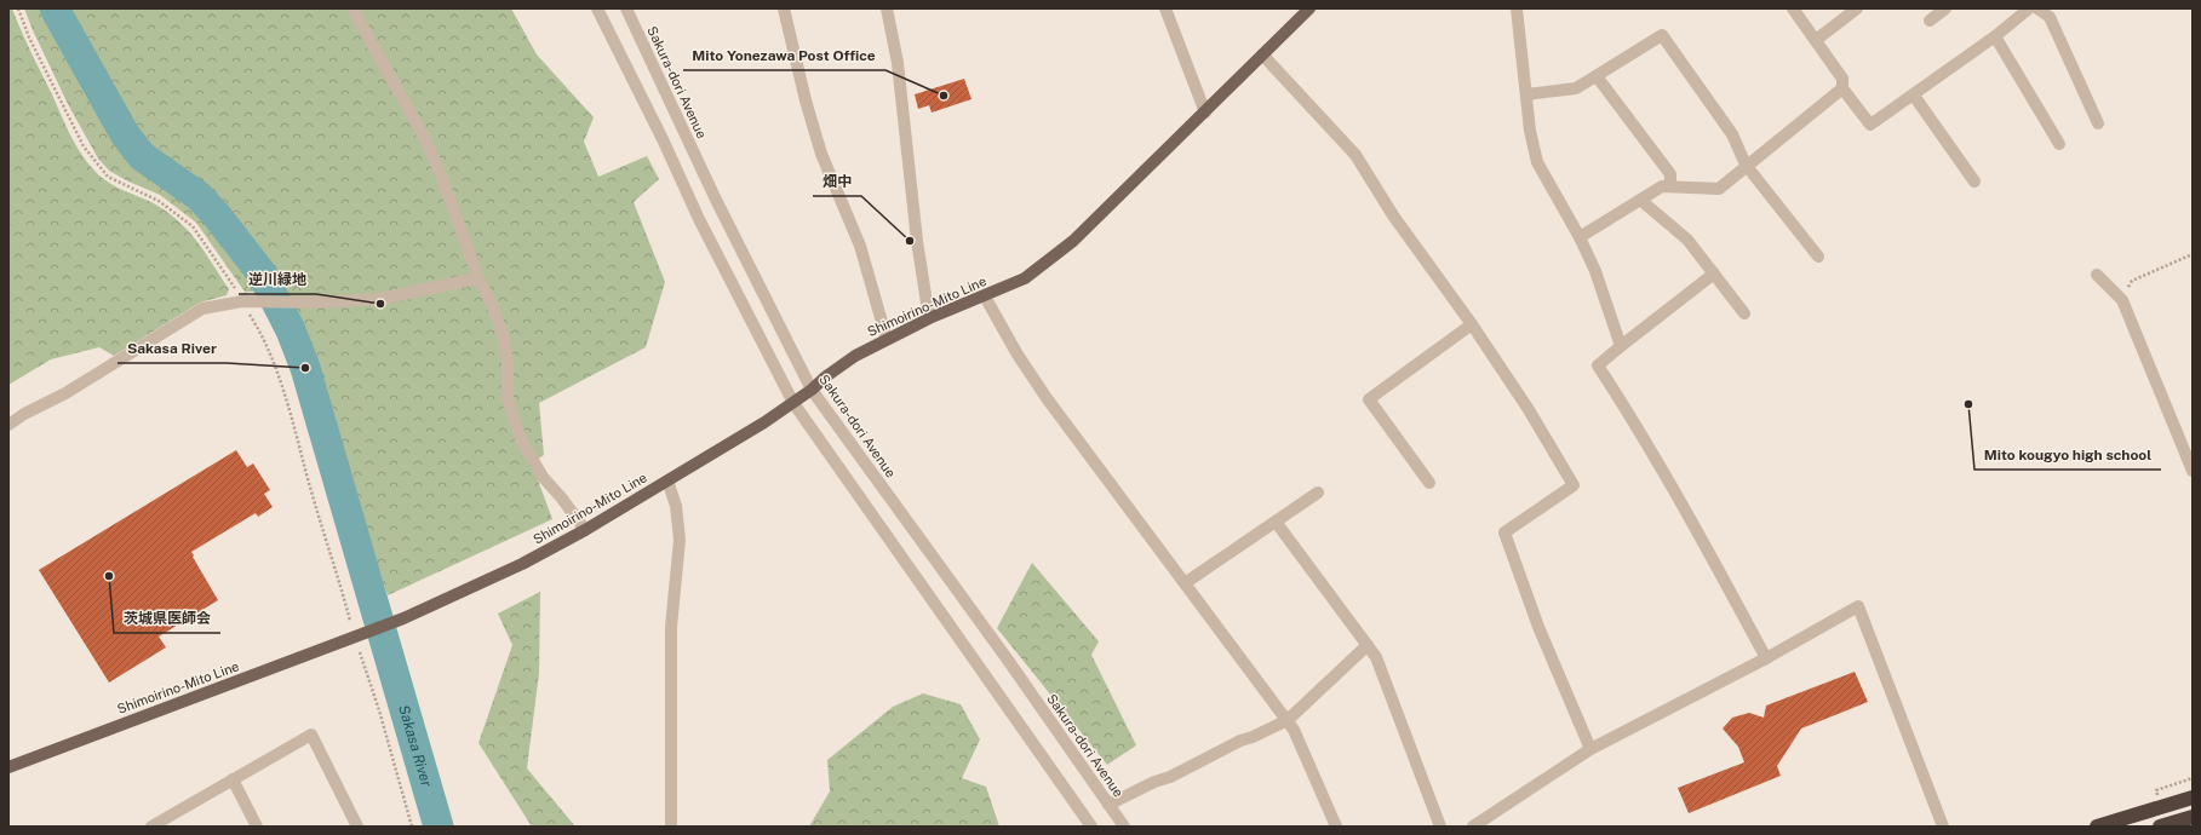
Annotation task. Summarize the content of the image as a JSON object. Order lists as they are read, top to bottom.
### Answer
{
  "streets": {
    "main road": ["Shimoirino-Mito Line"],
    "street": ["Sakura-dori Avenue"]
  },
  "crossings": [
    ["Sakura-dori Avenue", "Shimoirino-Mito Line"]
  ],
  "water": ["Sakasa River"],
  "places": [
    "Mito Yonezawa Post Office",
    "畑中",
    "逆川緑地",
    "Sakasa River",
    "Mito kougyo high school",
    "茨城県医師会"
  ]
}
